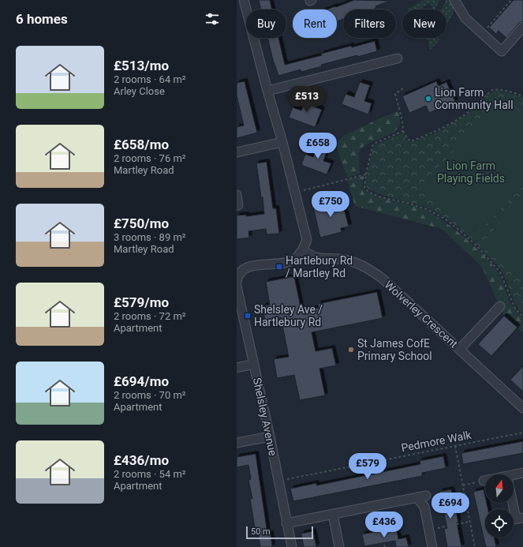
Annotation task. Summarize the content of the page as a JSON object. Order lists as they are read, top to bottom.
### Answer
{
  "streets": {
    "street": ["Wolverley Crescent", "Shelsley Avenue"],
    "path": ["Pedmore Walk"]
  },
  "crossings": [
    ["Shelsley Avenue", "Pedmore Walk"]
  ],
  "parks": ["Lion Farm Playing Fields"],
  "places": {
    "other": ["Lion Farm Community Hall", "St James CofE Primary School"],
    "transit": ["Hartlebury Rd / Martley Rd", "Shelsley Ave / Hartlebury Rd"]
  },
  "scale_bar": "50 m",
  "north": "top",
  "page": {
    "heading": "6 homes",
    "chip": [
      "Buy",
      "Rent",
      "Filters",
      "New"
    ],
    "list": [
      {
        "name": "£513/mo",
        "note": "2 rooms · 64 m² · Arley Close"
      },
      {
        "name": "£658/mo",
        "note": "2 rooms · 76 m² · Martley Road"
      },
      {
        "name": "£750/mo",
        "note": "3 rooms · 89 m² · Martley Road"
      },
      {
        "name": "£579/mo",
        "note": "2 rooms · 72 m² · Apartment"
      },
      {
        "name": "£694/mo",
        "note": "2 rooms · 70 m² · Apartment"
      },
      {
        "name": "£436/mo",
        "note": "2 rooms · 54 m² · Apartment"
      }
    ],
    "price": [
      "£513",
      "£658",
      "£750",
      "£579",
      "£694",
      "£436"
    ],
    "scale": "50 m"
  }
}
